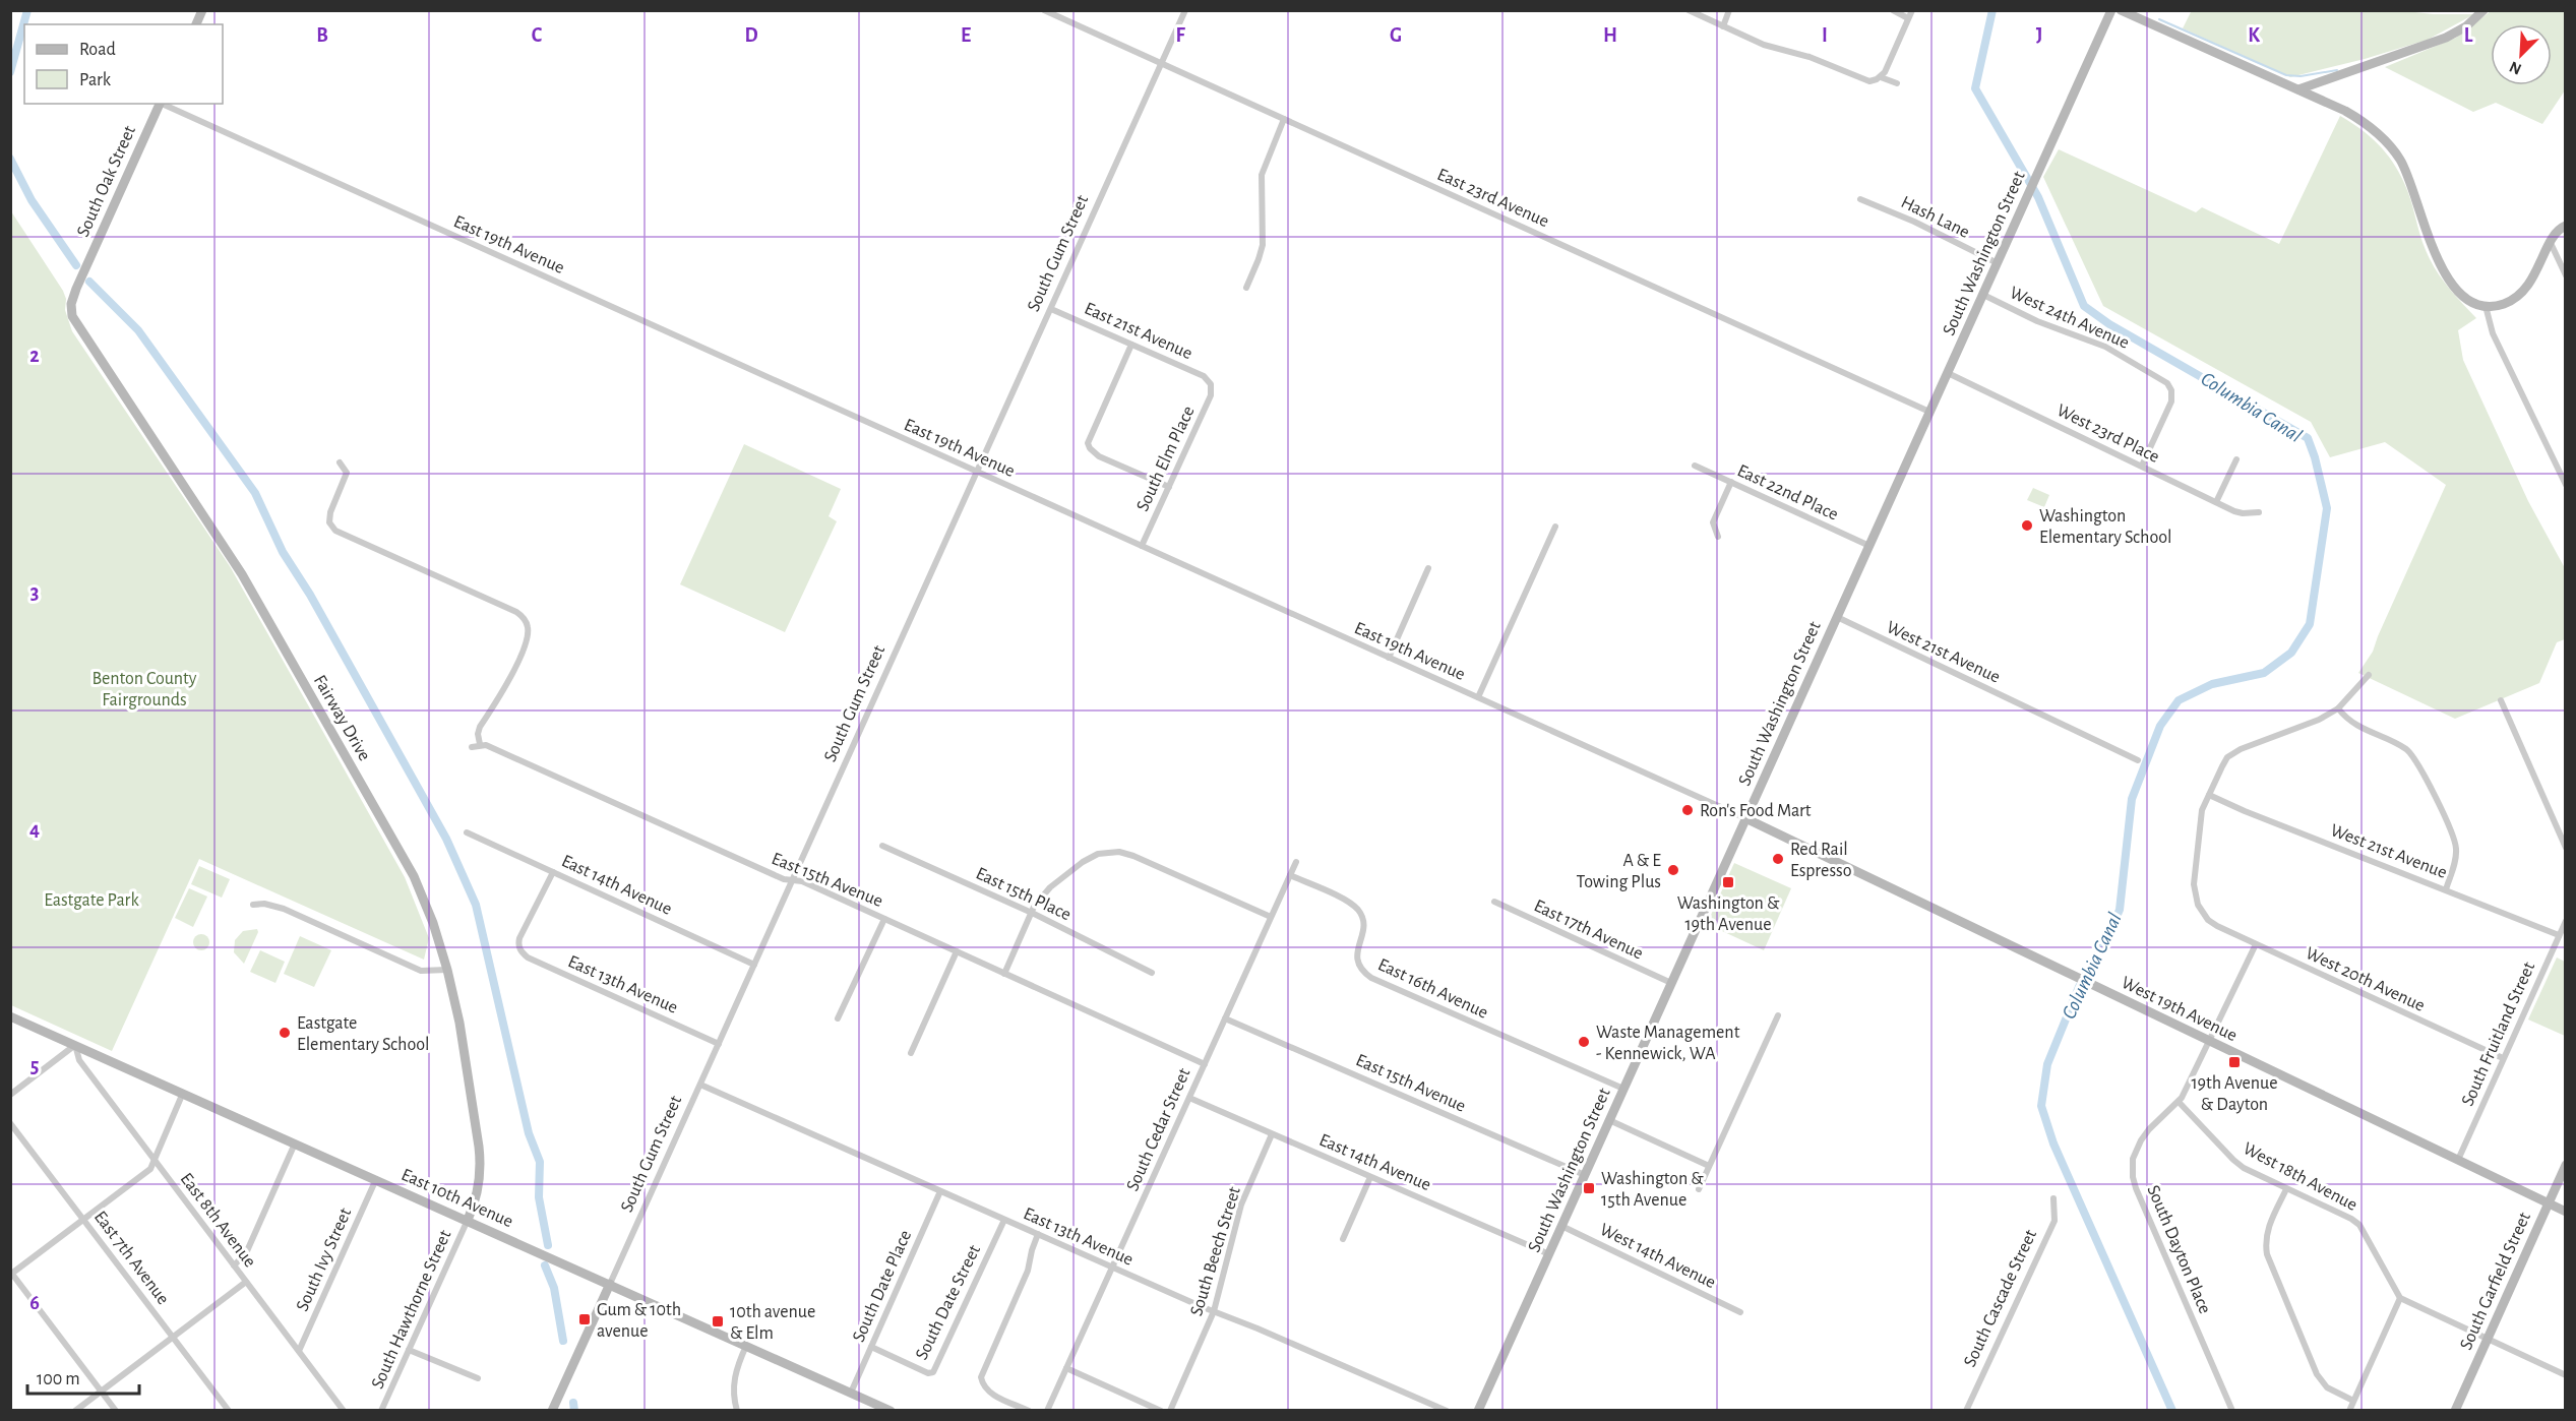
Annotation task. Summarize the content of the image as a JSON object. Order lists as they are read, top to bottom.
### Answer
{
  "streets": {
    "street": [
      "South Oak Street",
      "East 23rd Avenue",
      "Hash Lane",
      "East 19th Avenue",
      "South Gum Street",
      "South Washington Street",
      "West 24th Avenue",
      "East 21st Avenue",
      "West 23rd Place",
      "South Elm Place",
      "East 22nd Place",
      "West 21st Avenue",
      "Fairway Drive",
      "East 15th Avenue",
      "East 14th Avenue",
      "East 15th Place",
      "East 17th Avenue",
      "West 20th Avenue",
      "East 13th Avenue",
      "East 16th Avenue",
      "West 19th Avenue",
      "South Fruitland Street",
      "South Cedar Street",
      "West 18th Avenue",
      "East 10th Avenue",
      "East 8th Avenue",
      "South Dayton Place",
      "South Beech Street",
      "West 14th Avenue",
      "East 7th Avenue",
      "South Ivy Street",
      "South Garfield Street",
      "South Date Place",
      "South Cascade Street",
      "South Date Street",
      "South Hawthorne Street"
    ]
  },
  "crossings": [
    ["South Oak Street", "Fairway Drive"],
    ["East 23rd Avenue", "South Gum Street"],
    ["East 23rd Avenue", "South Washington Street"],
    ["Hash Lane", "South Washington Street"],
    ["East 19th Avenue", "South Gum Street"],
    ["East 19th Avenue", "South Washington Street"],
    ["East 19th Avenue", "South Elm Place"],
    ["East 19th Avenue", "West 19th Avenue"],
    ["South Gum Street", "East 21st Avenue"],
    ["South Gum Street", "East 15th Avenue"],
    ["South Gum Street", "East 14th Avenue"],
    ["South Gum Street", "East 13th Avenue"],
    ["South Gum Street", "East 10th Avenue"],
    ["South Washington Street", "West 24th Avenue"],
    ["South Washington Street", "West 23rd Place"],
    ["South Washington Street", "East 22nd Place"],
    ["South Washington Street", "West 21st Avenue"],
    ["South Washington Street", "East 15th Avenue"],
    ["South Washington Street", "East 14th Avenue"],
    ["South Washington Street", "East 17th Avenue"],
    ["South Washington Street", "East 16th Avenue"],
    ["South Washington Street", "West 19th Avenue"],
    ["South Washington Street", "West 14th Avenue"],
    ["West 24th Avenue", "West 23rd Place"],
    ["East 21st Avenue", "South Elm Place"],
    ["West 21st Avenue", "West 20th Avenue"],
    ["West 21st Avenue", "South Fruitland Street"],
    ["Fairway Drive", "East 10th Avenue"],
    ["Fairway Drive", "South Hawthorne Street"],
    ["East 15th Avenue", "South Cedar Street"],
    ["East 14th Avenue", "East 13th Avenue"],
    ["East 14th Avenue", "South Cedar Street"],
    ["East 14th Avenue", "South Beech Street"],
    ["West 20th Avenue", "South Fruitland Street"],
    ["West 20th Avenue", "South Dayton Place"],
    ["East 13th Avenue", "South Cedar Street"],
    ["East 13th Avenue", "South Beech Street"],
    ["East 13th Avenue", "South Date Place"],
    ["East 13th Avenue", "South Date Street"],
    ["East 16th Avenue", "South Cedar Street"],
    ["West 19th Avenue", "South Fruitland Street"],
    ["West 19th Avenue", "South Dayton Place"],
    ["West 19th Avenue", "South Garfield Street"],
    ["West 18th Avenue", "South Dayton Place"],
    ["East 10th Avenue", "East 8th Avenue"],
    ["East 10th Avenue", "South Ivy Street"],
    ["East 10th Avenue", "South Date Place"],
    ["East 10th Avenue", "South Hawthorne Street"],
    ["East 8th Avenue", "South Ivy Street"],
    ["South Date Place", "South Date Street"]
  ],
  "water": ["Columbia Canal"],
  "parks": ["Benton County Fairgrounds", "Eastgate Park"],
  "places": {
    "other": [
      "Washington Elementary School",
      "Ron's Food Mart",
      "Red Rail Espresso",
      "A & E Towing Plus",
      "Eastgate Elementary School",
      "Waste Management - Kennewick, WA"
    ],
    "transit": [
      "Washington & 19th Avenue",
      "19th Avenue & Dayton",
      "Washington & 15th Avenue",
      "Gum & 10th avenue",
      "10th avenue & Elm"
    ]
  },
  "legend": ["Road", "Park"],
  "scale_bar": "100 m",
  "north": "bottom left",
  "grid": {
    "columns": [
      "B",
      "C",
      "D",
      "E",
      "F",
      "G",
      "H",
      "I",
      "J",
      "K",
      "L"
    ],
    "rows": [
      "2",
      "3",
      "4",
      "5",
      "6"
    ]
  }
}
